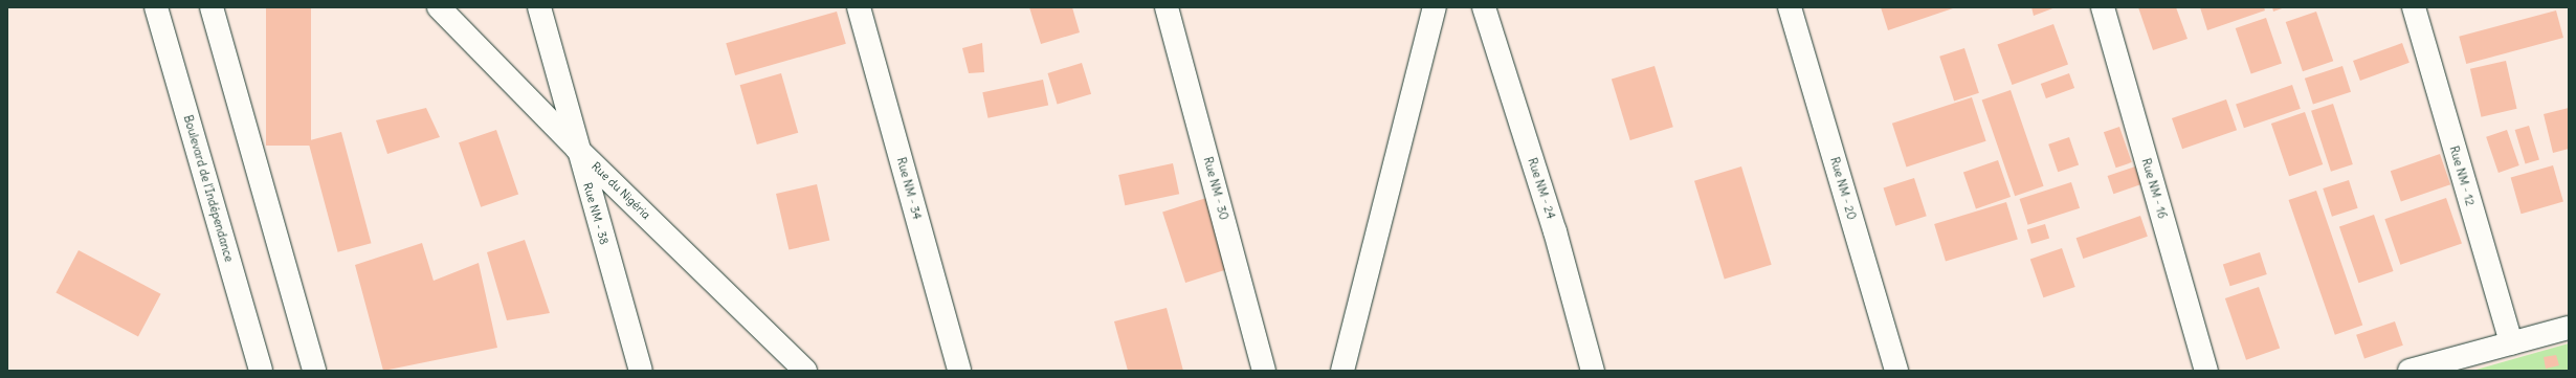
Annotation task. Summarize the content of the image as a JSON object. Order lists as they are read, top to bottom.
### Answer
{
  "streets": {
    "street": [
      "Rue NM - 12",
      "Boulevard de l'Indépendance",
      "Rue NM - 34",
      "Rue NM - 30",
      "Rue NM - 24",
      "Rue NM - 20",
      "Rue NM - 16",
      "Rue du Nigéria",
      "Rue NM - 38"
    ]
  },
  "crossings": [
    ["Rue du Nigéria", "Rue NM - 38"]
  ]
}
